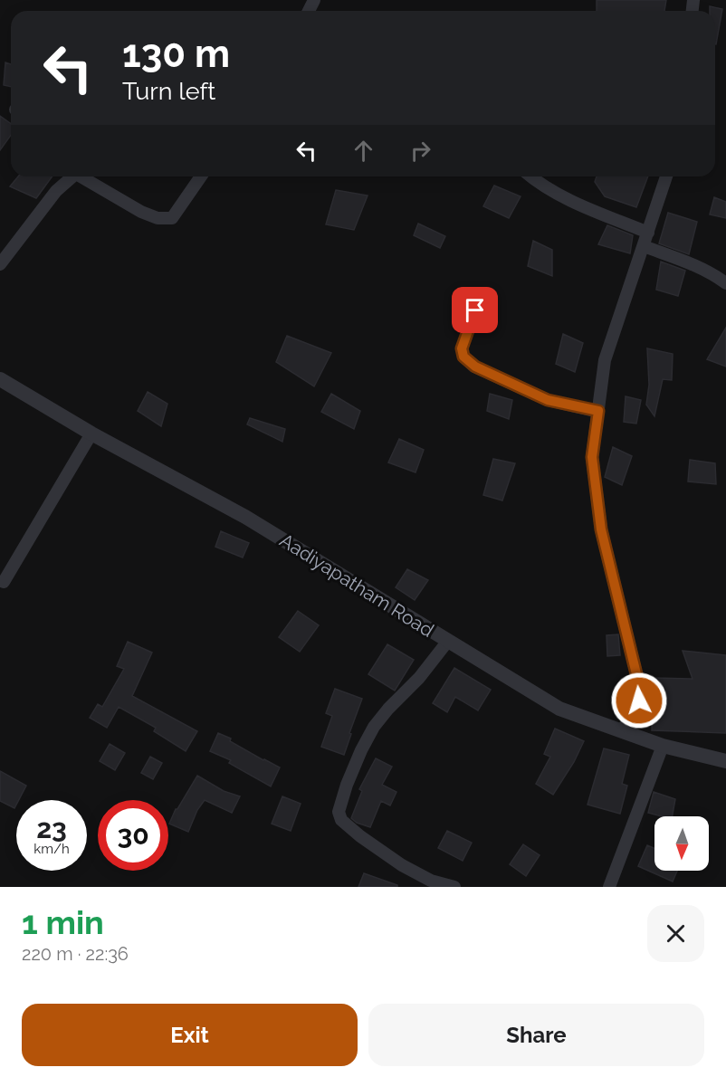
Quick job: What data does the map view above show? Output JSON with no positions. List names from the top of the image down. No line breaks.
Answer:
{"streets":{"street":["Aadiyapatham Road"]},"north":"bottom","page":{"turn":["130 m","Turn left"],"speed":"23 km/h","limit":"30","heading":["1 min","220 m · 22:36"],"buttons":["Exit","Share"]}}
